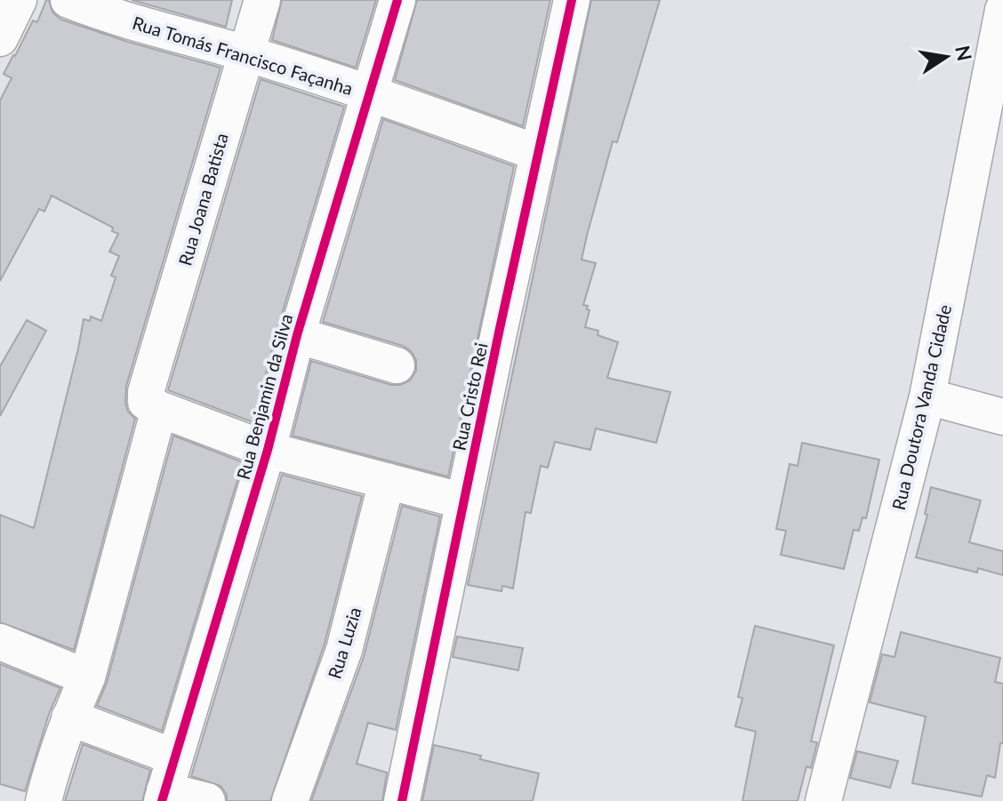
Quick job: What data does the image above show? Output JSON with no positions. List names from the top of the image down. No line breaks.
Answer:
{"streets":{"street":["Rua Tomás Francisco Façanha","Rua Joana Batista","Rua Benjamin da Silva","Rua Cristo Rei","Rua Doutora Vanda Cidade","Rua Luzia"]},"crossings":[["Rua Tomás Francisco Façanha","Rua Joana Batista"],["Rua Tomás Francisco Façanha","Rua Benjamin da Silva"],["Rua Tomás Francisco Façanha","Rua Cristo Rei"]],"north":"right"}
